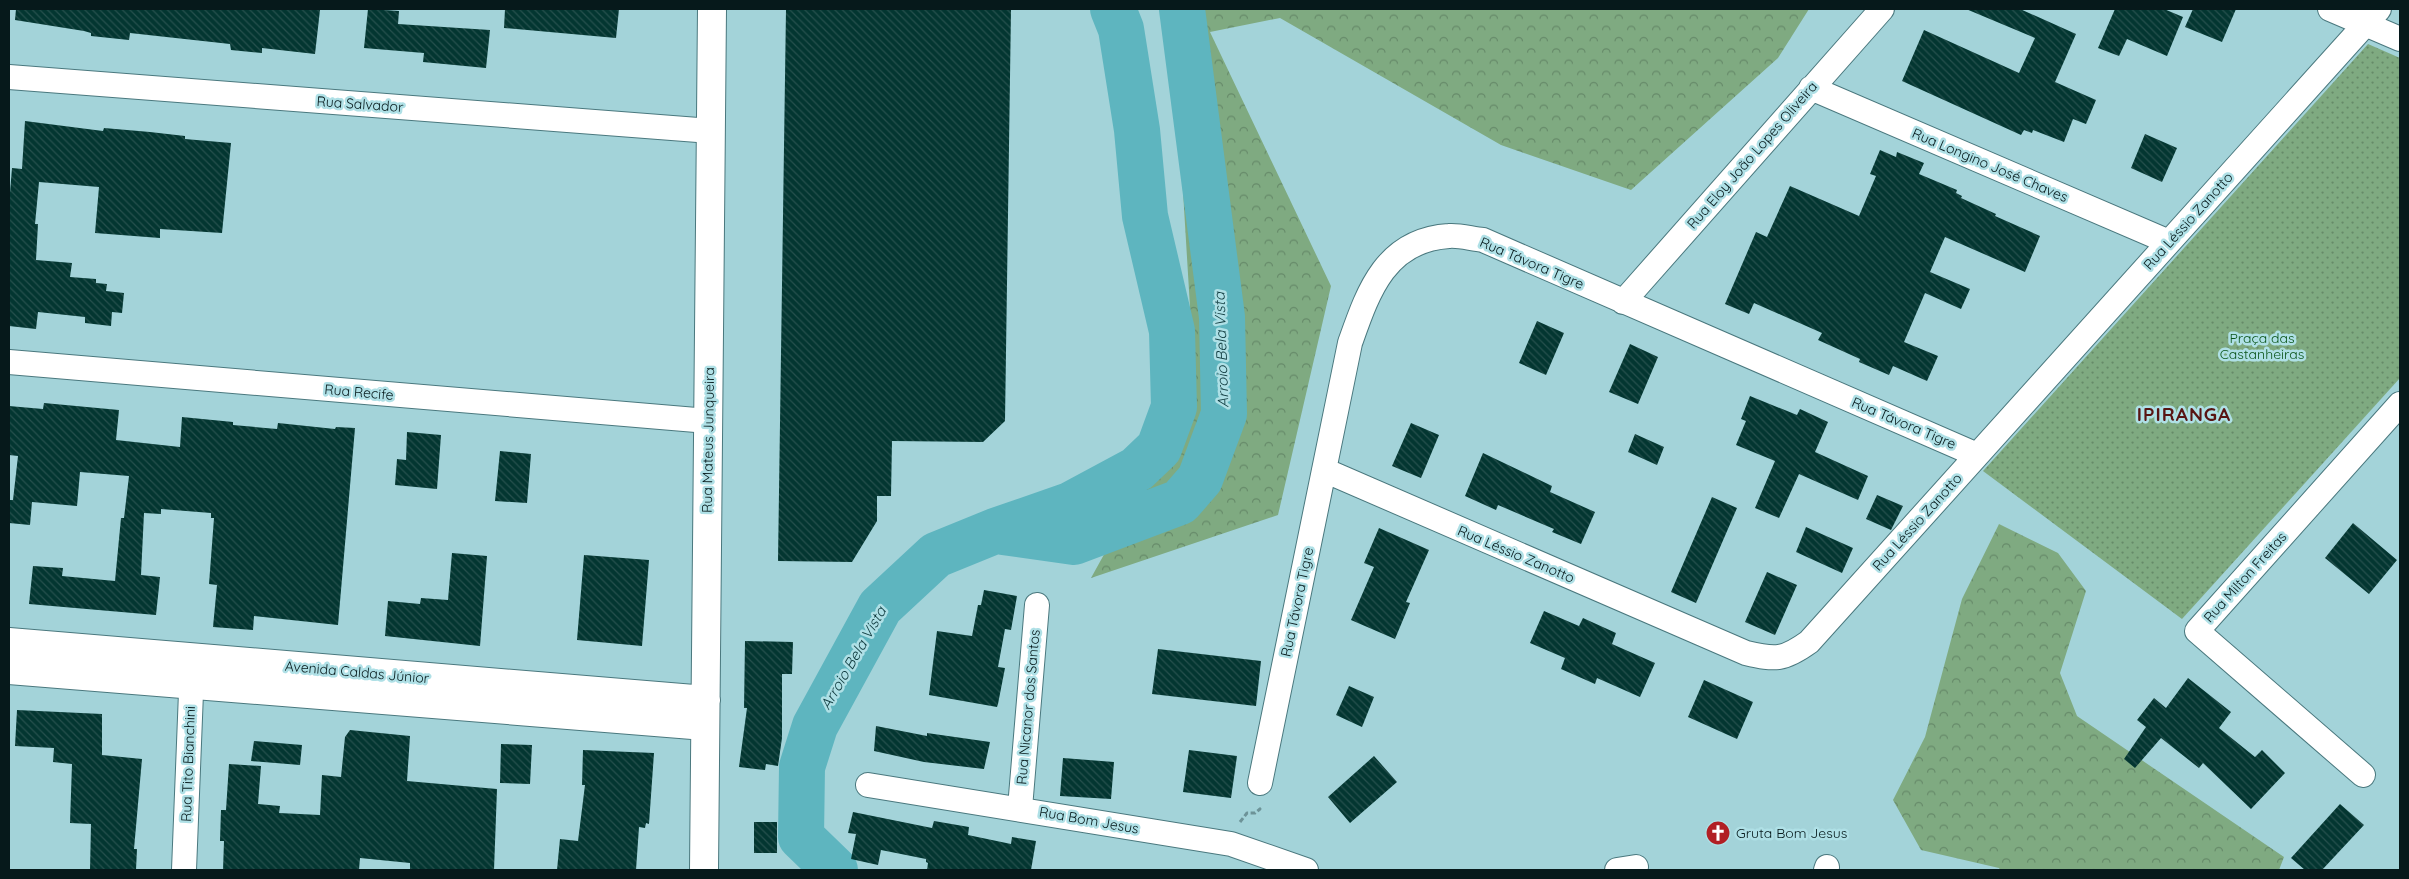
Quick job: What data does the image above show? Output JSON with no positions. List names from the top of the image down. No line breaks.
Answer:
{"streets":{"main road":["Rua Mateus Junqueira","Avenida Caldas Júnior"],"street":["Rua Salvador","Rua Eloy João Lopes Oliveira","Rua Longino José Chaves","Rua Léssio Zanotto","Rua Távora Tigre","Rua Recife","Rua Milton Freitas","Rua Nicanor dos Santos","Rua Tito Bianchini","Rua Bom Jesus"]},"crossings":[["Rua Salvador","Rua Mateus Junqueira"],["Rua Eloy João Lopes Oliveira","Rua Longino José Chaves"],["Rua Eloy João Lopes Oliveira","Rua Távora Tigre"],["Rua Longino José Chaves","Rua Léssio Zanotto"],["Rua Léssio Zanotto","Rua Távora Tigre"],["Rua Recife","Rua Mateus Junqueira"],["Rua Mateus Junqueira","Avenida Caldas Júnior"],["Avenida Caldas Júnior","Rua Tito Bianchini"],["Rua Nicanor dos Santos","Rua Bom Jesus"]],"districts":["IPIRANGA"],"water":["Arroio Bela Vista"],"parks":["Praça das Castanheiras"],"places":{"church":["Gruta Bom Jesus"]}}
